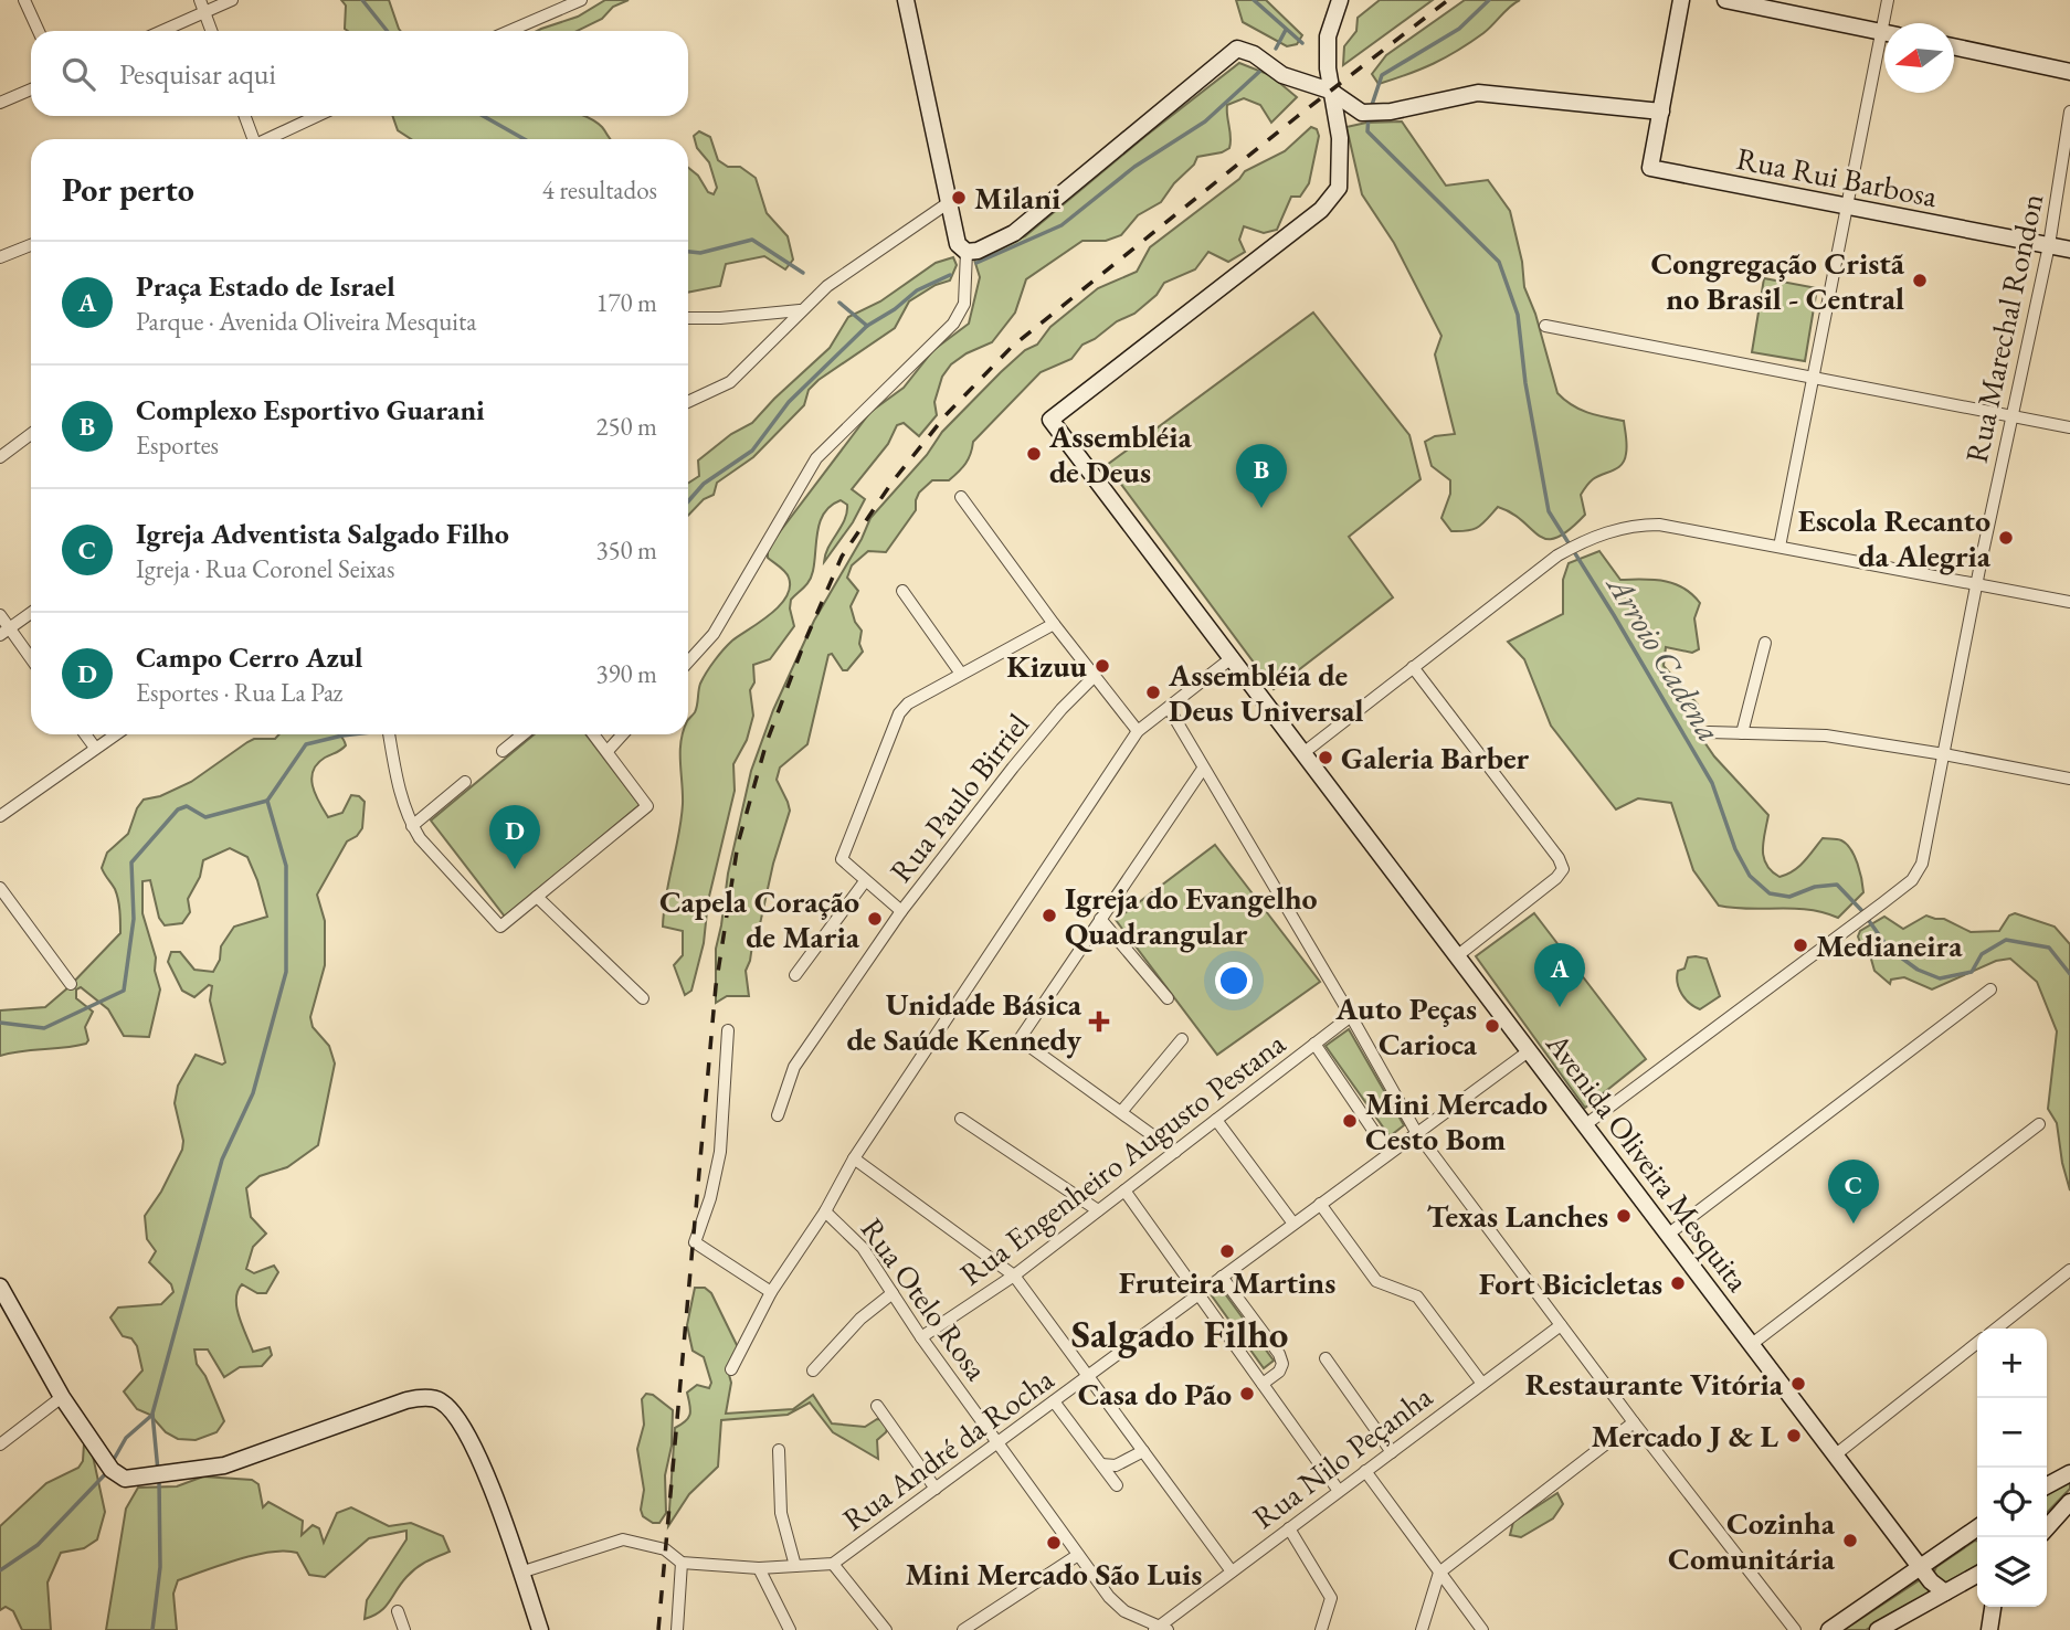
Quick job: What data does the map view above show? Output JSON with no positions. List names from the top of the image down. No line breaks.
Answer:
{"streets":{"street":["Rua Rui Barbosa","Rua Marechal Rondon","Rua Paulo Birriel","Rua Engenheiro Augusto Pestana","Avenida Oliveira Mesquita","Rua Otelo Rosa","Rua André da Rocha","Rua Nilo Peçanha"]},"crossings":[["Rua Rui Barbosa","Rua Marechal Rondon"],["Rua Marechal Rondon","Avenida Oliveira Mesquita"],["Rua Engenheiro Augusto Pestana","Rua Otelo Rosa"],["Avenida Oliveira Mesquita","Rua André da Rocha"],["Rua Otelo Rosa","Rua André da Rocha"],["Rua Otelo Rosa","Rua Nilo Peçanha"]],"districts":["Salgado Filho"],"water":["Arroio Cadena"],"places":{"other":["Milani","Congregação Cristã no Brasil - Central","Assembléia de Deus","Escola Recanto da Alegria","Kizuu","Assembléia de Deus Universal","Galeria Barber","Igreja do Evangelho Quadrangular","Capela Coração de Maria","Medianeira","Auto Peças Carioca","Mini Mercado Cesto Bom","Texas Lanches","Fruteira Martins","Fort Bicicletas","Restaurante Vitória","Casa do Pão","Mercado J & L","Cozinha Comunitária","Mini Mercado São Luis"],"health":["Unidade Básica de Saúde Kennedy"]},"north":"left","page":{"search":"Pesquisar aqui","heading":["Por perto","4 resultados"],"list":[{"mark":"A","name":"Praça Estado de Israel","note":"Parque · Avenida Oliveira Mesquita","value":"170 m"},{"mark":"B","name":"Complexo Esportivo Guarani","note":"Esportes","value":"250 m"},{"mark":"C","name":"Igreja Adventista Salgado Filho","note":"Igreja · Rua Coronel Seixas","value":"350 m"},{"mark":"D","name":"Campo Cerro Azul","note":"Esportes · Rua La Paz","value":"390 m"}],"pins":["B","D","A","C"],"map_buttons":["+","−"]}}
